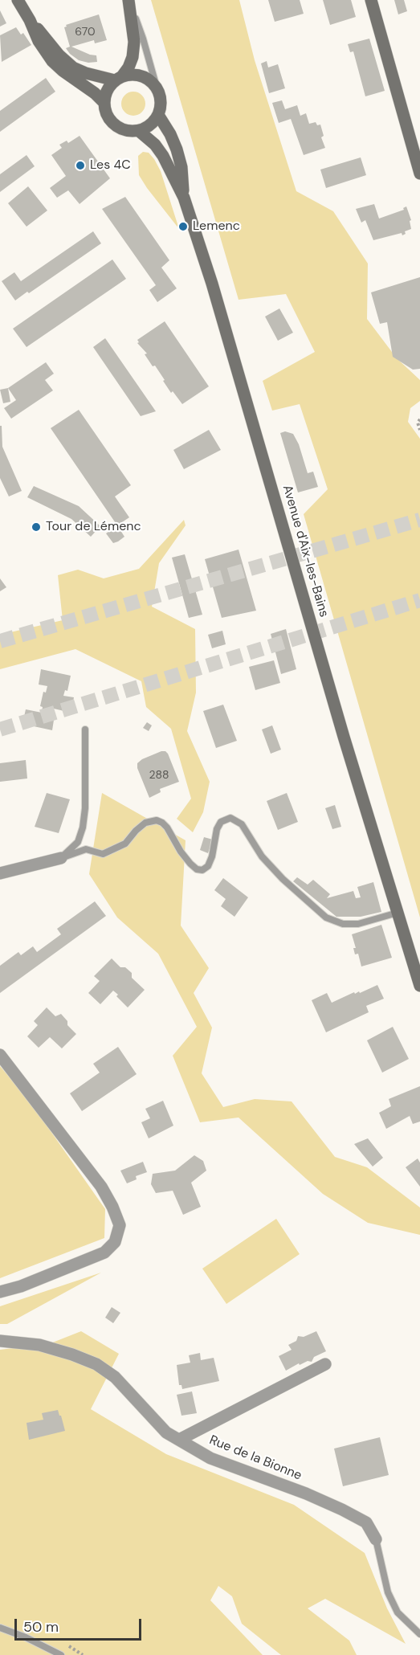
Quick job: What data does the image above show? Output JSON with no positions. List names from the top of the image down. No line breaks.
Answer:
{"streets":{"main road":["Avenue d'Aix-les-Bains"],"street":["Rue de la Bionne"]},"places":["Les 4C","Lemenc","Tour de Lémenc"],"house_numbers":["670","288"],"scale_bar":"50 m"}
